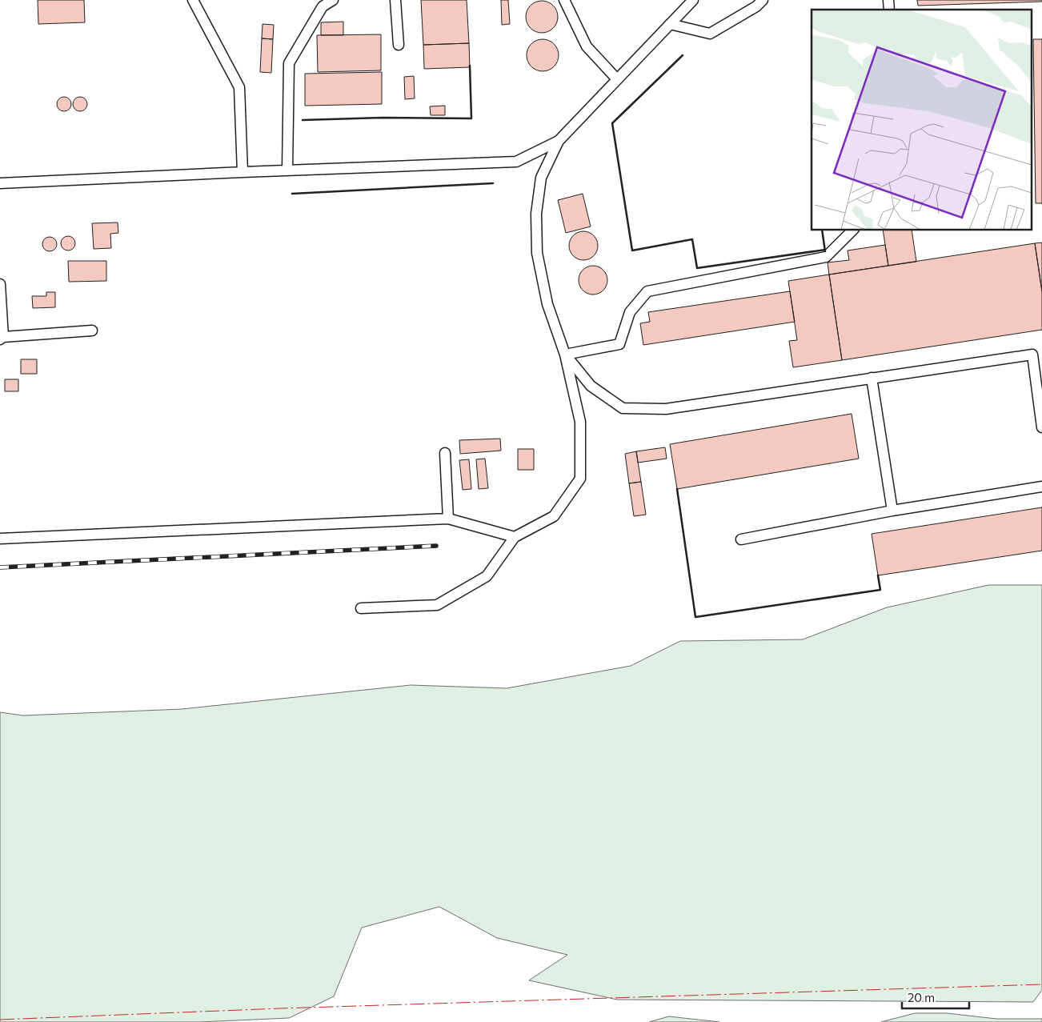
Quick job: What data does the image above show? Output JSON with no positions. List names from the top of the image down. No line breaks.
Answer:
{"scale_bar":"20 m"}
